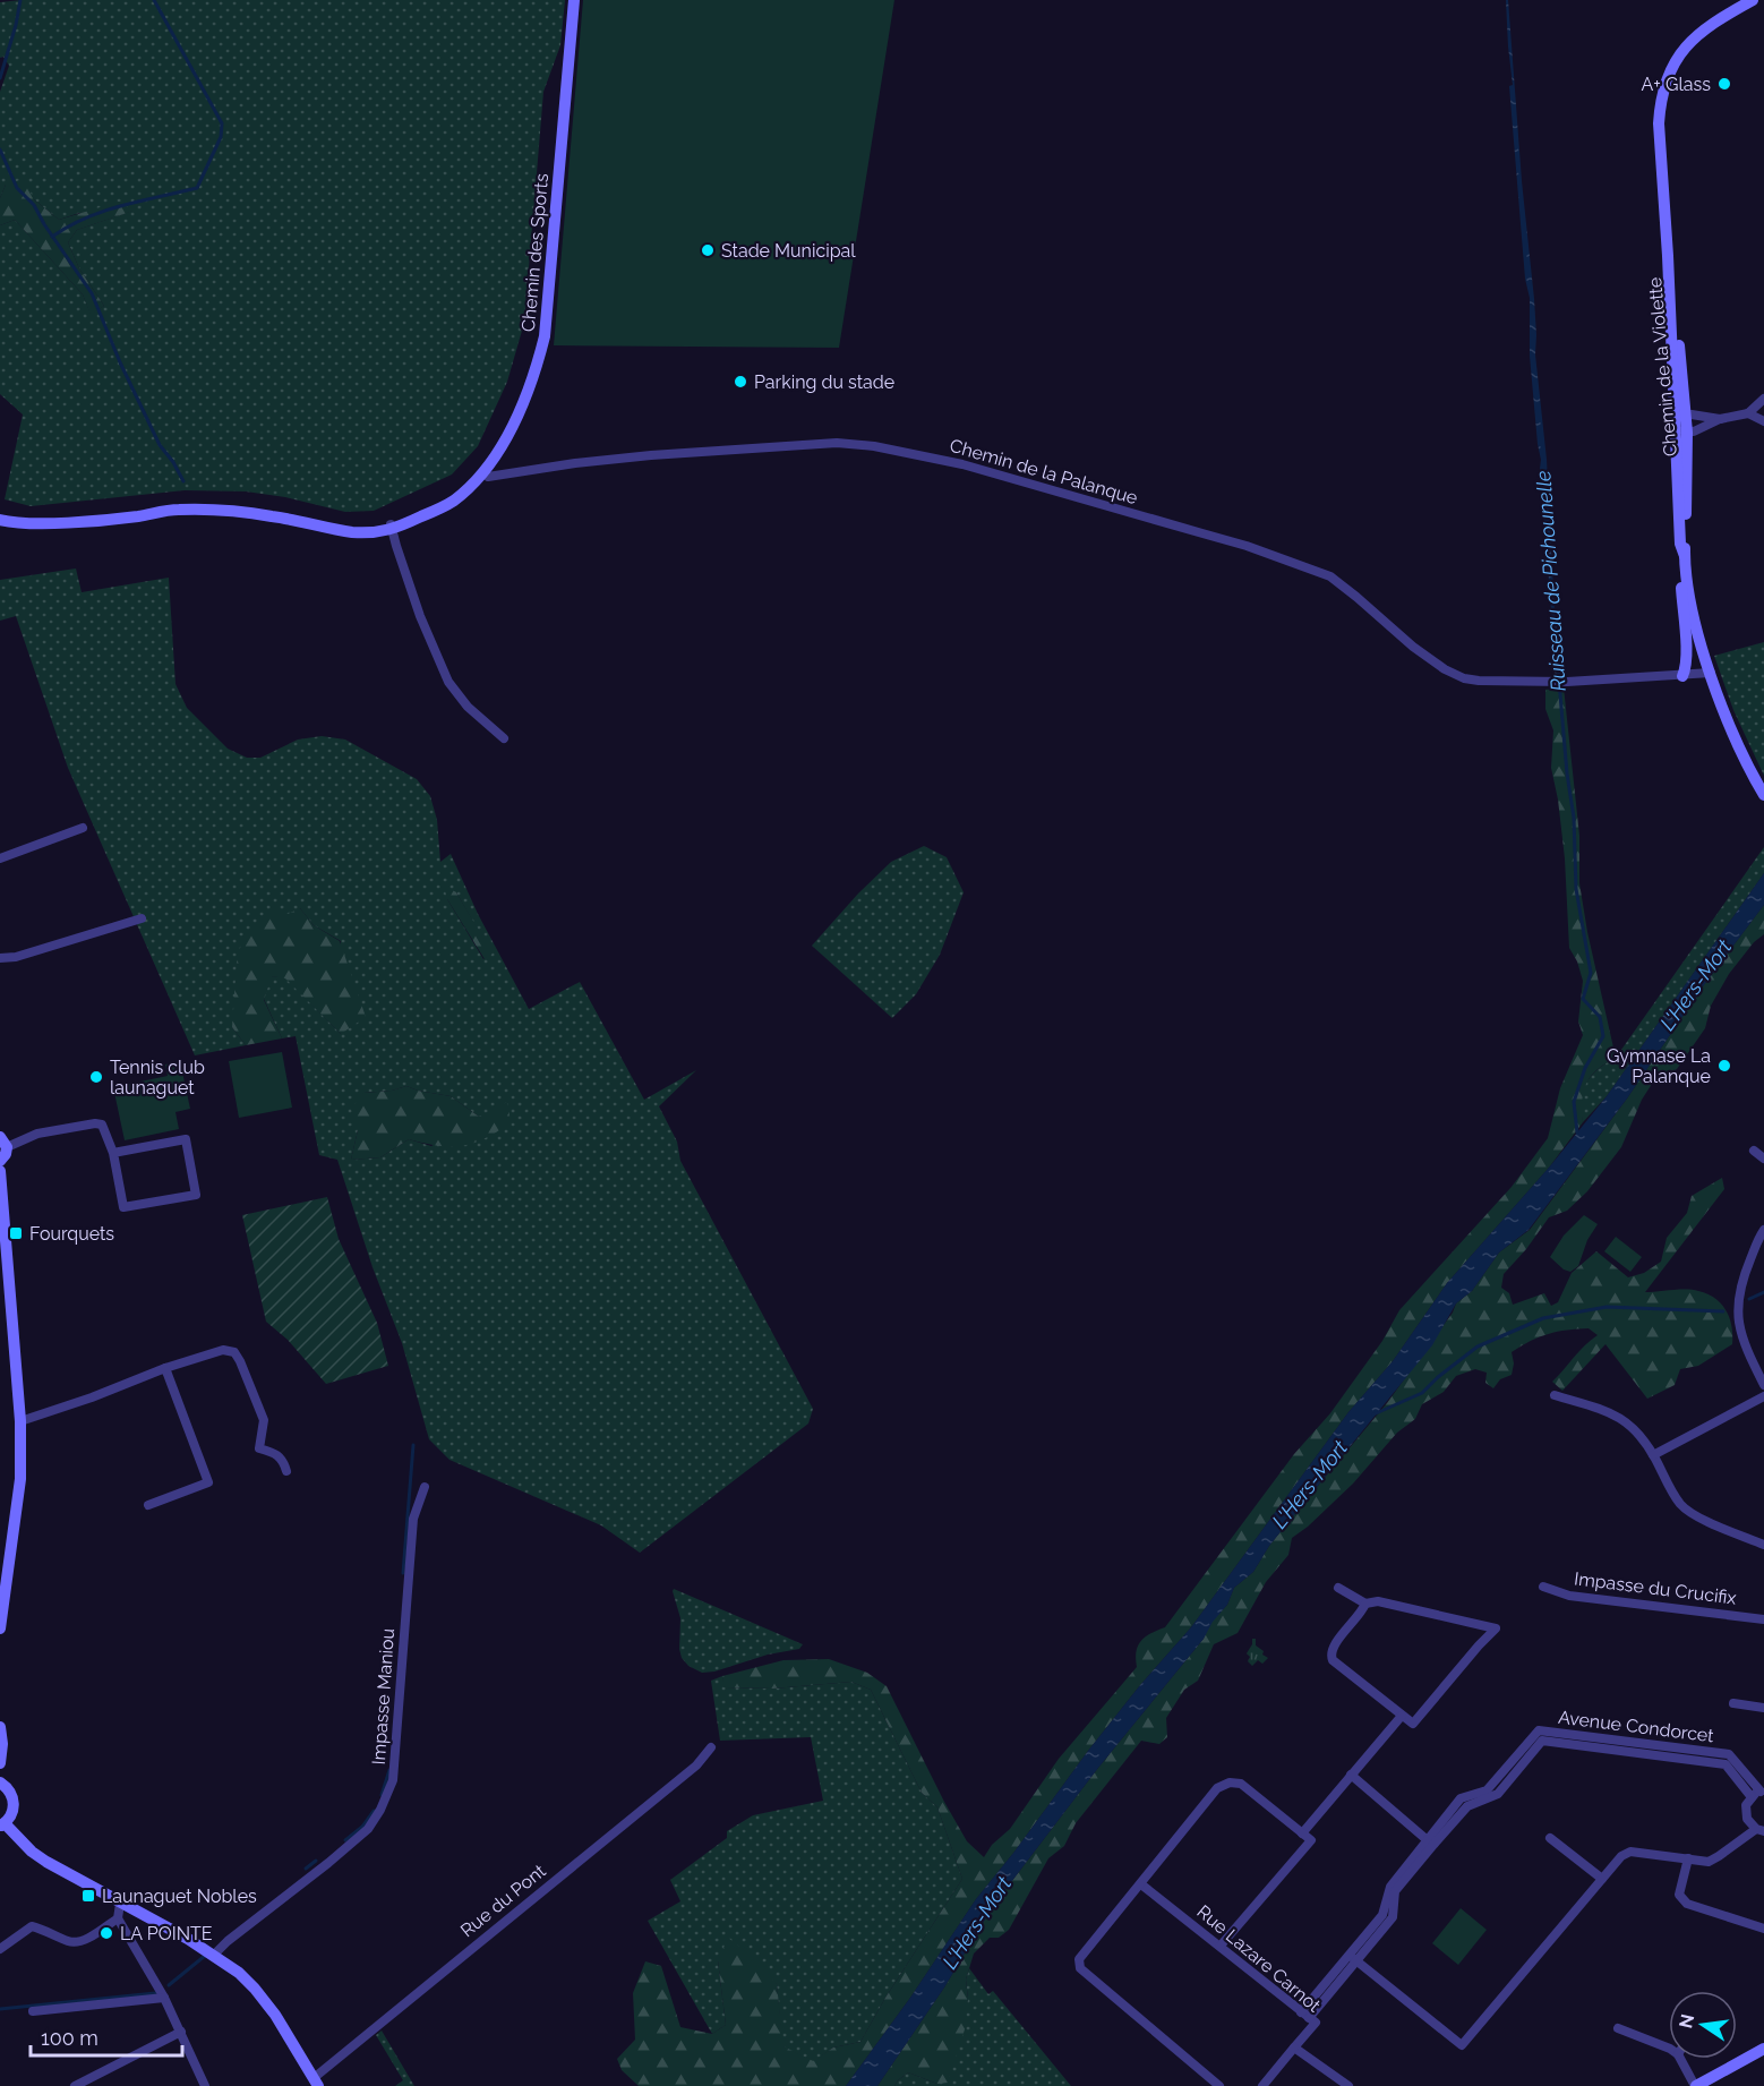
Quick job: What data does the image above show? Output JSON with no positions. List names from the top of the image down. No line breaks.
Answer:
{"streets":{"street":["Chemin des Sports","Chemin de la Violette","Chemin de la Palanque","Impasse du Crucifix","Impasse Maniou","Avenue Condorcet","Rue du Pont","Rue Lazare Carnot"]},"crossings":[["Chemin de la Violette","Chemin de la Palanque"],["Avenue Condorcet","Rue Lazare Carnot"]],"water":["Ruisseau de Pichounelle","L'Hers-Mort"],"places":{"other":["A+ Glass","Stade Municipal","Parking du stade","Gymnase La Palanque","Tennis club launaguet","LA POINTE"],"transit":["Fourquets","Launaguet Nobles"]},"scale_bar":"100 m","north":"left"}
